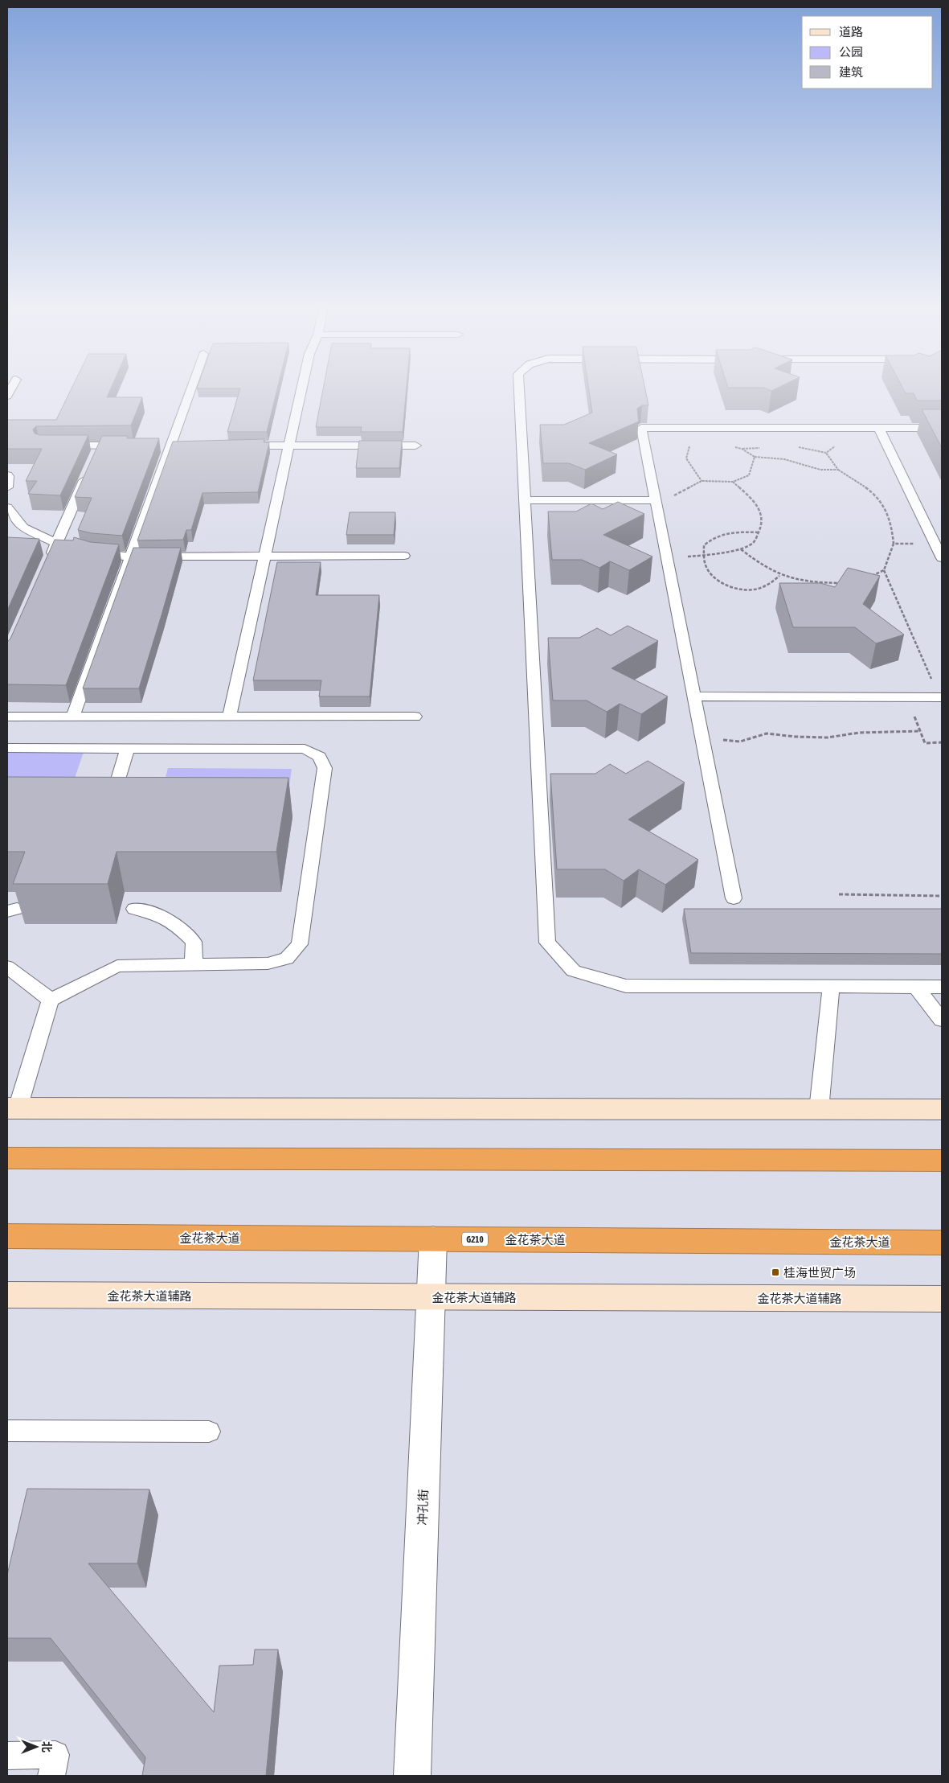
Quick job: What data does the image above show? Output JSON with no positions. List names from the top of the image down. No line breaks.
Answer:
{"streets":{"highway":["金花茶大道","G210"],"street":["金花茶大道辅路","冲孔街"]},"crossings":[["金花茶大道","冲孔街"],["金花茶大道辅路","冲孔街"]],"places":{"transit":["桂海世贸广场"]},"legend":["道路","公园","建筑"],"north":"right"}
